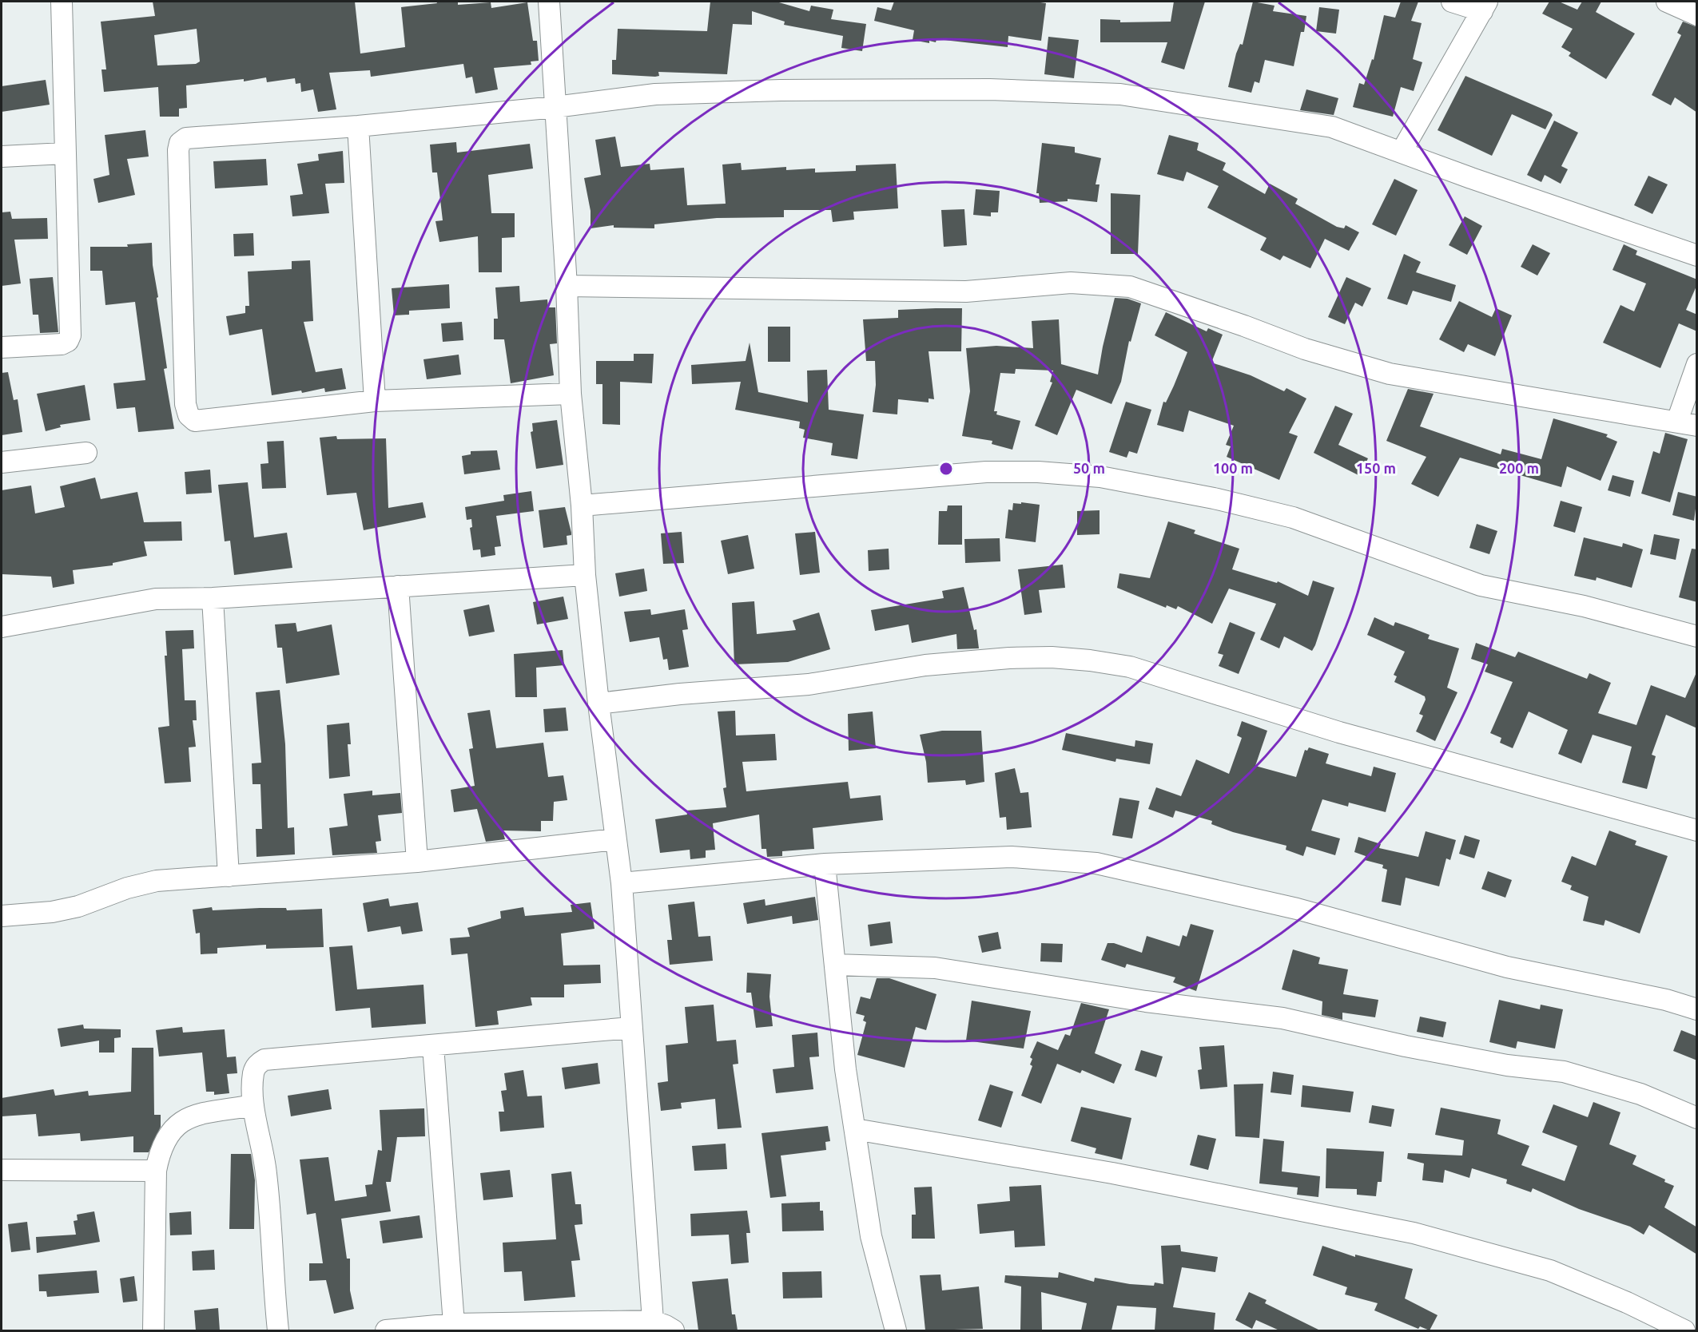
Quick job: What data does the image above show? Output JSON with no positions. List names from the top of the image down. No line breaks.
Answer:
{"rings":["50 m","100 m","150 m","200 m"]}
